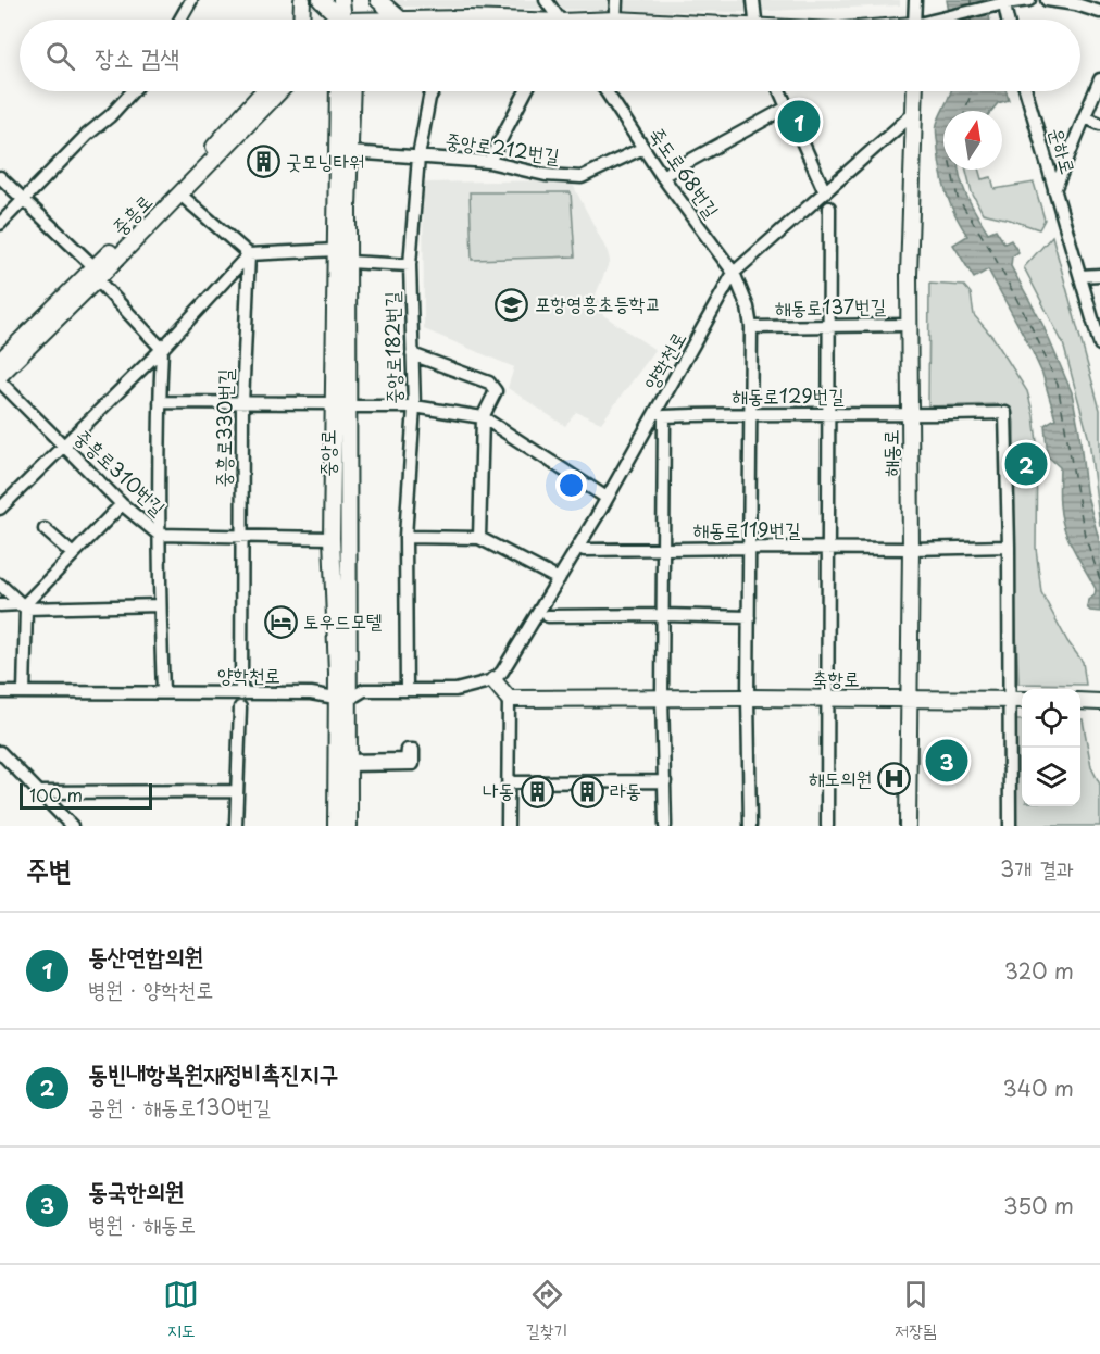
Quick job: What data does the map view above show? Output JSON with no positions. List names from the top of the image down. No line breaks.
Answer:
{"streets":{"main road":["중흥로","중앙로","해동로","축항로"],"street":["중앙로212번길","운하로","죽도로68번길","해동로137번길","중앙로182번길","양학천로","해동로129번길","중흥로330번길","중흥로310번길","해동로119번길"]},"crossings":[["중앙로212번길","죽도로68번길"],["중앙로212번길","중앙로182번길"],["중앙로212번길","중앙로"],["죽도로68번길","해동로137번길"],["죽도로68번길","양학천로"],["죽도로68번길","해동로129번길"],["죽도로68번길","해동로119번길"],["죽도로68번길","축항로"],["해동로137번길","해동로"],["중앙로182번길","양학천로"],["양학천로","해동로129번길"],["양학천로","중흥로330번길"],["양학천로","중앙로"],["양학천로","해동로"],["양학천로","중흥로310번길"],["양학천로","해동로119번길"],["해동로129번길","해동로"],["해동로129번길","해동로119번길"],["중흥로330번길","중앙로"],["해동로","해동로119번길"],["해동로","축항로"]],"places":{"building":["굿모닝타워","나동","라동"],"school or university":["포항영흥초등학교"],"hotel":["토우드모텔"],"hospital":["해도의원"]},"scale_bar":"100 m","north":"top","page":{"search":"장소 검색","pins":["1","2","3"],"scale":"100 m","heading":["주변","3개 결과"],"list":[{"mark":"1","name":"동산연합의원","note":"병원 · 양학천로","value":"320 m"},{"mark":"2","name":"동빈내항복원재정비촉진지구","note":"공원 · 해동로130번길","value":"340 m"},{"mark":"3","name":"동국한의원","note":"병원 · 해동로","value":"350 m"}],"nav":["지도","길찾기","저장됨"]}}
